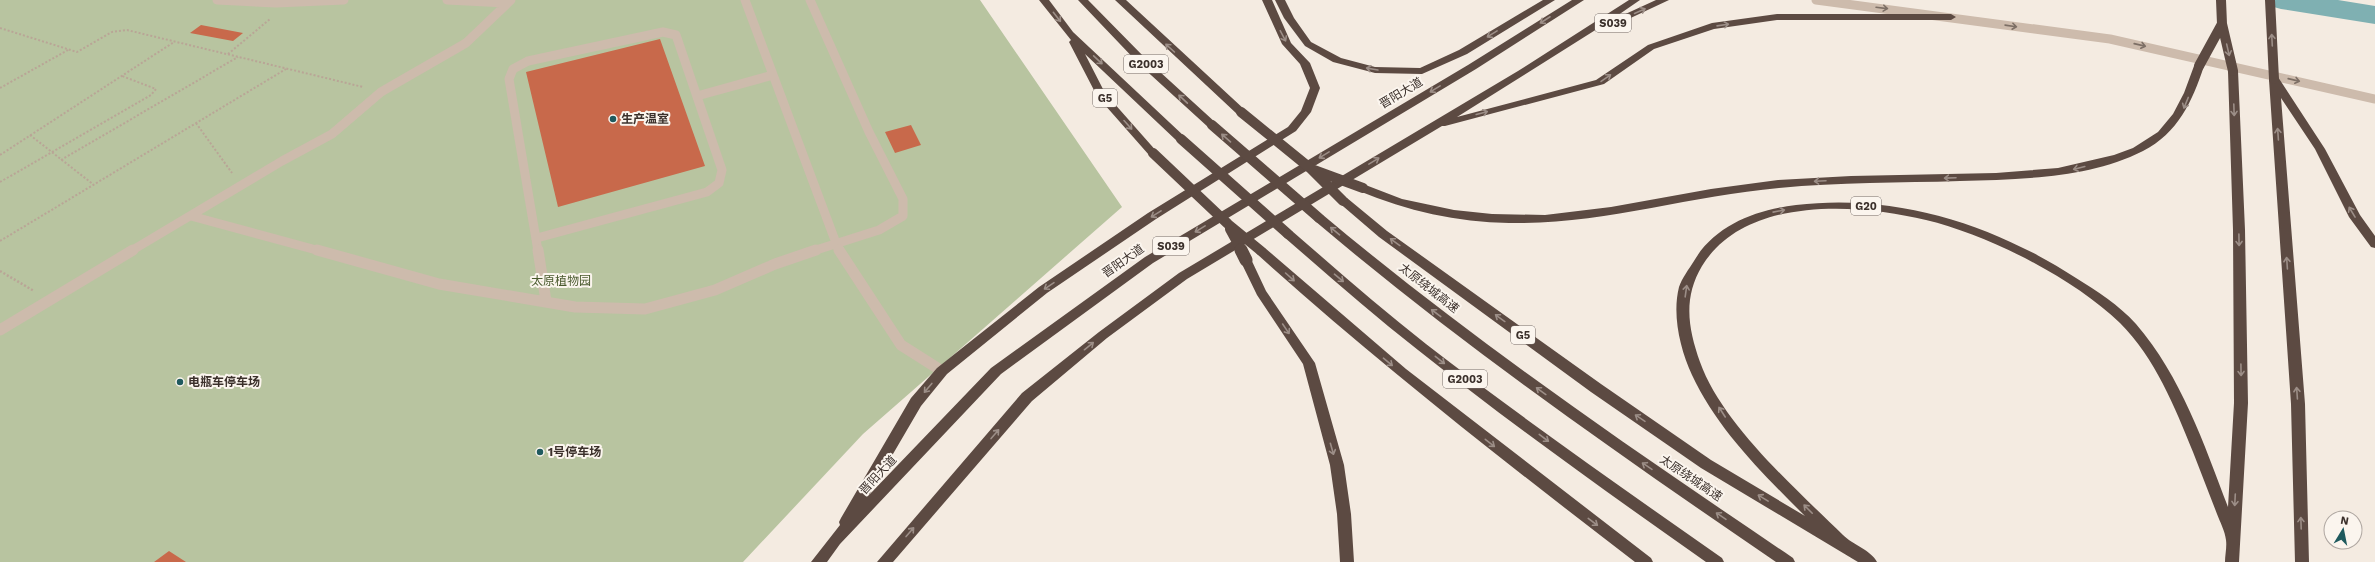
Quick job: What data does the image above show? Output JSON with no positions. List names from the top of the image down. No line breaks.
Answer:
{"streets":{"highway":["S039","G2003","晋阳大道","G5","G20","太原绕城高速"]},"crossings":[["G2003","G5"],["G5","G20"]],"parks":["太原植物园"],"places":["生产温室","电瓶车停车场","1号停车场"],"north":"top"}
